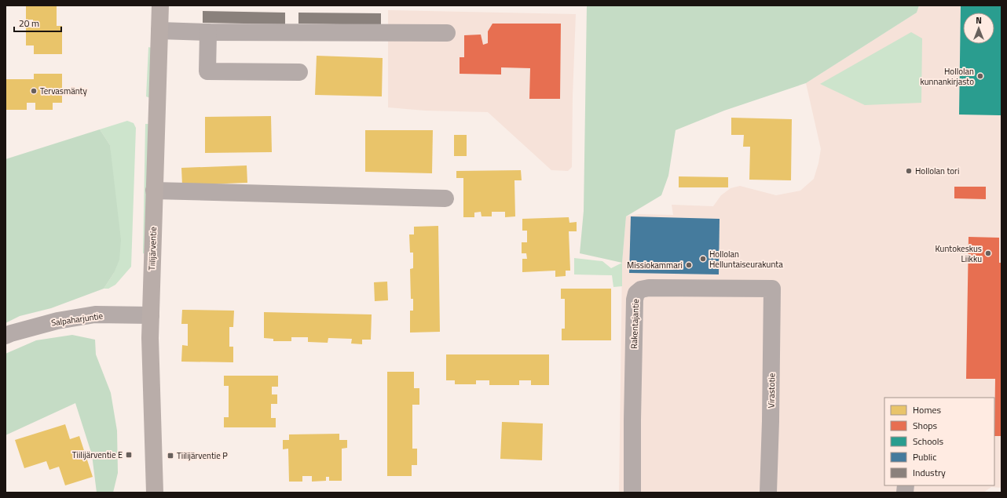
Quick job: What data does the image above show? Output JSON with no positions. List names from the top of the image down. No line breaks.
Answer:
{"streets":{"main road":["Tiilijärventie"],"street":["Salpaharjuntie","Rakentajantie","Virastotie"]},"crossings":[["Tiilijärventie","Salpaharjuntie"],["Rakentajantie","Virastotie"]],"places":{"other":["Hollolan kunnankirjasto","Tervasmänty","Hollolan tori","Kuntokeskus Liikku","Hollolan Helluntaiseurakunta","Missiokammari"],"transit":["Tiilijärventie E","Tiilijärventie P"]},"legend":["Homes","Shops","Schools","Public","Industry"],"scale_bar":"20 m","north":"top"}
